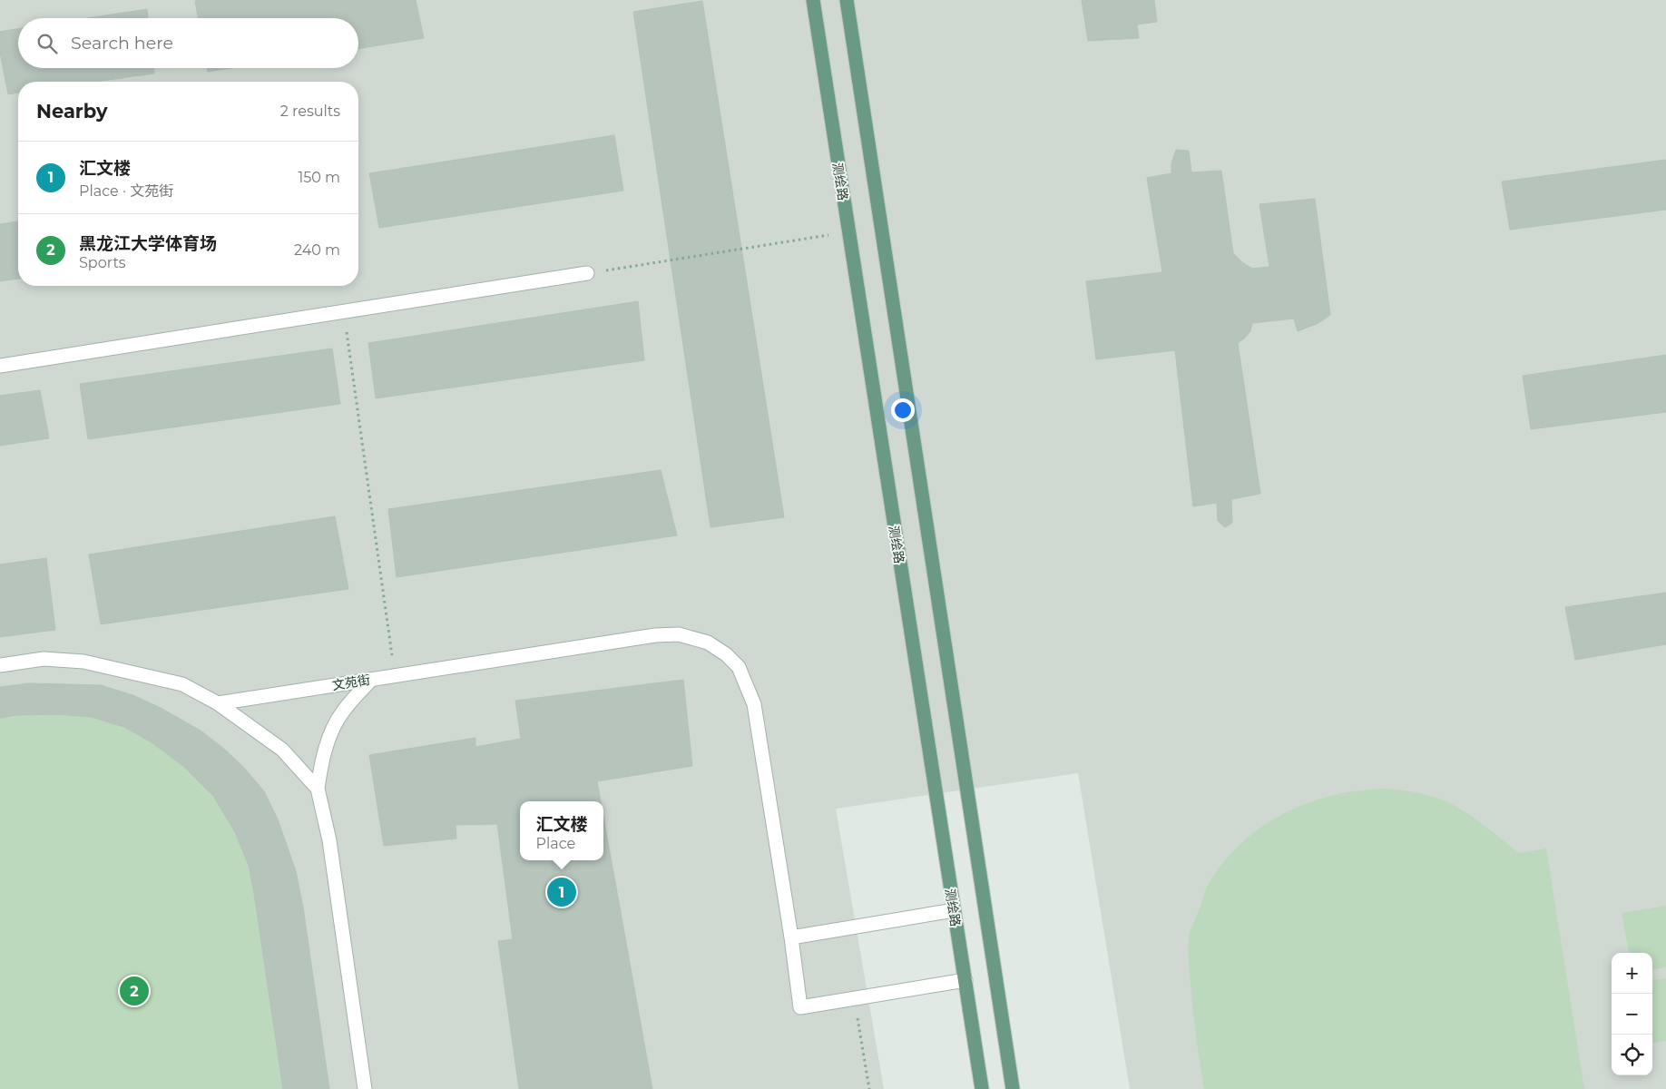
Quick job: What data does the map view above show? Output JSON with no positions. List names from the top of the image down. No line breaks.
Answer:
{"streets":{"main road":["测绘路"],"street":["文苑街"]},"page":{"search":"Search here","heading":["Nearby","2 results"],"list":[{"mark":"1","name":"汇文楼","note":"Place · 文苑街","value":"150 m"},{"mark":"2","name":"黑龙江大学体育场","note":"Sports","value":"240 m"}],"popup":["汇文楼","Place"],"pins":["1","2"],"map_buttons":["+","−"]}}
